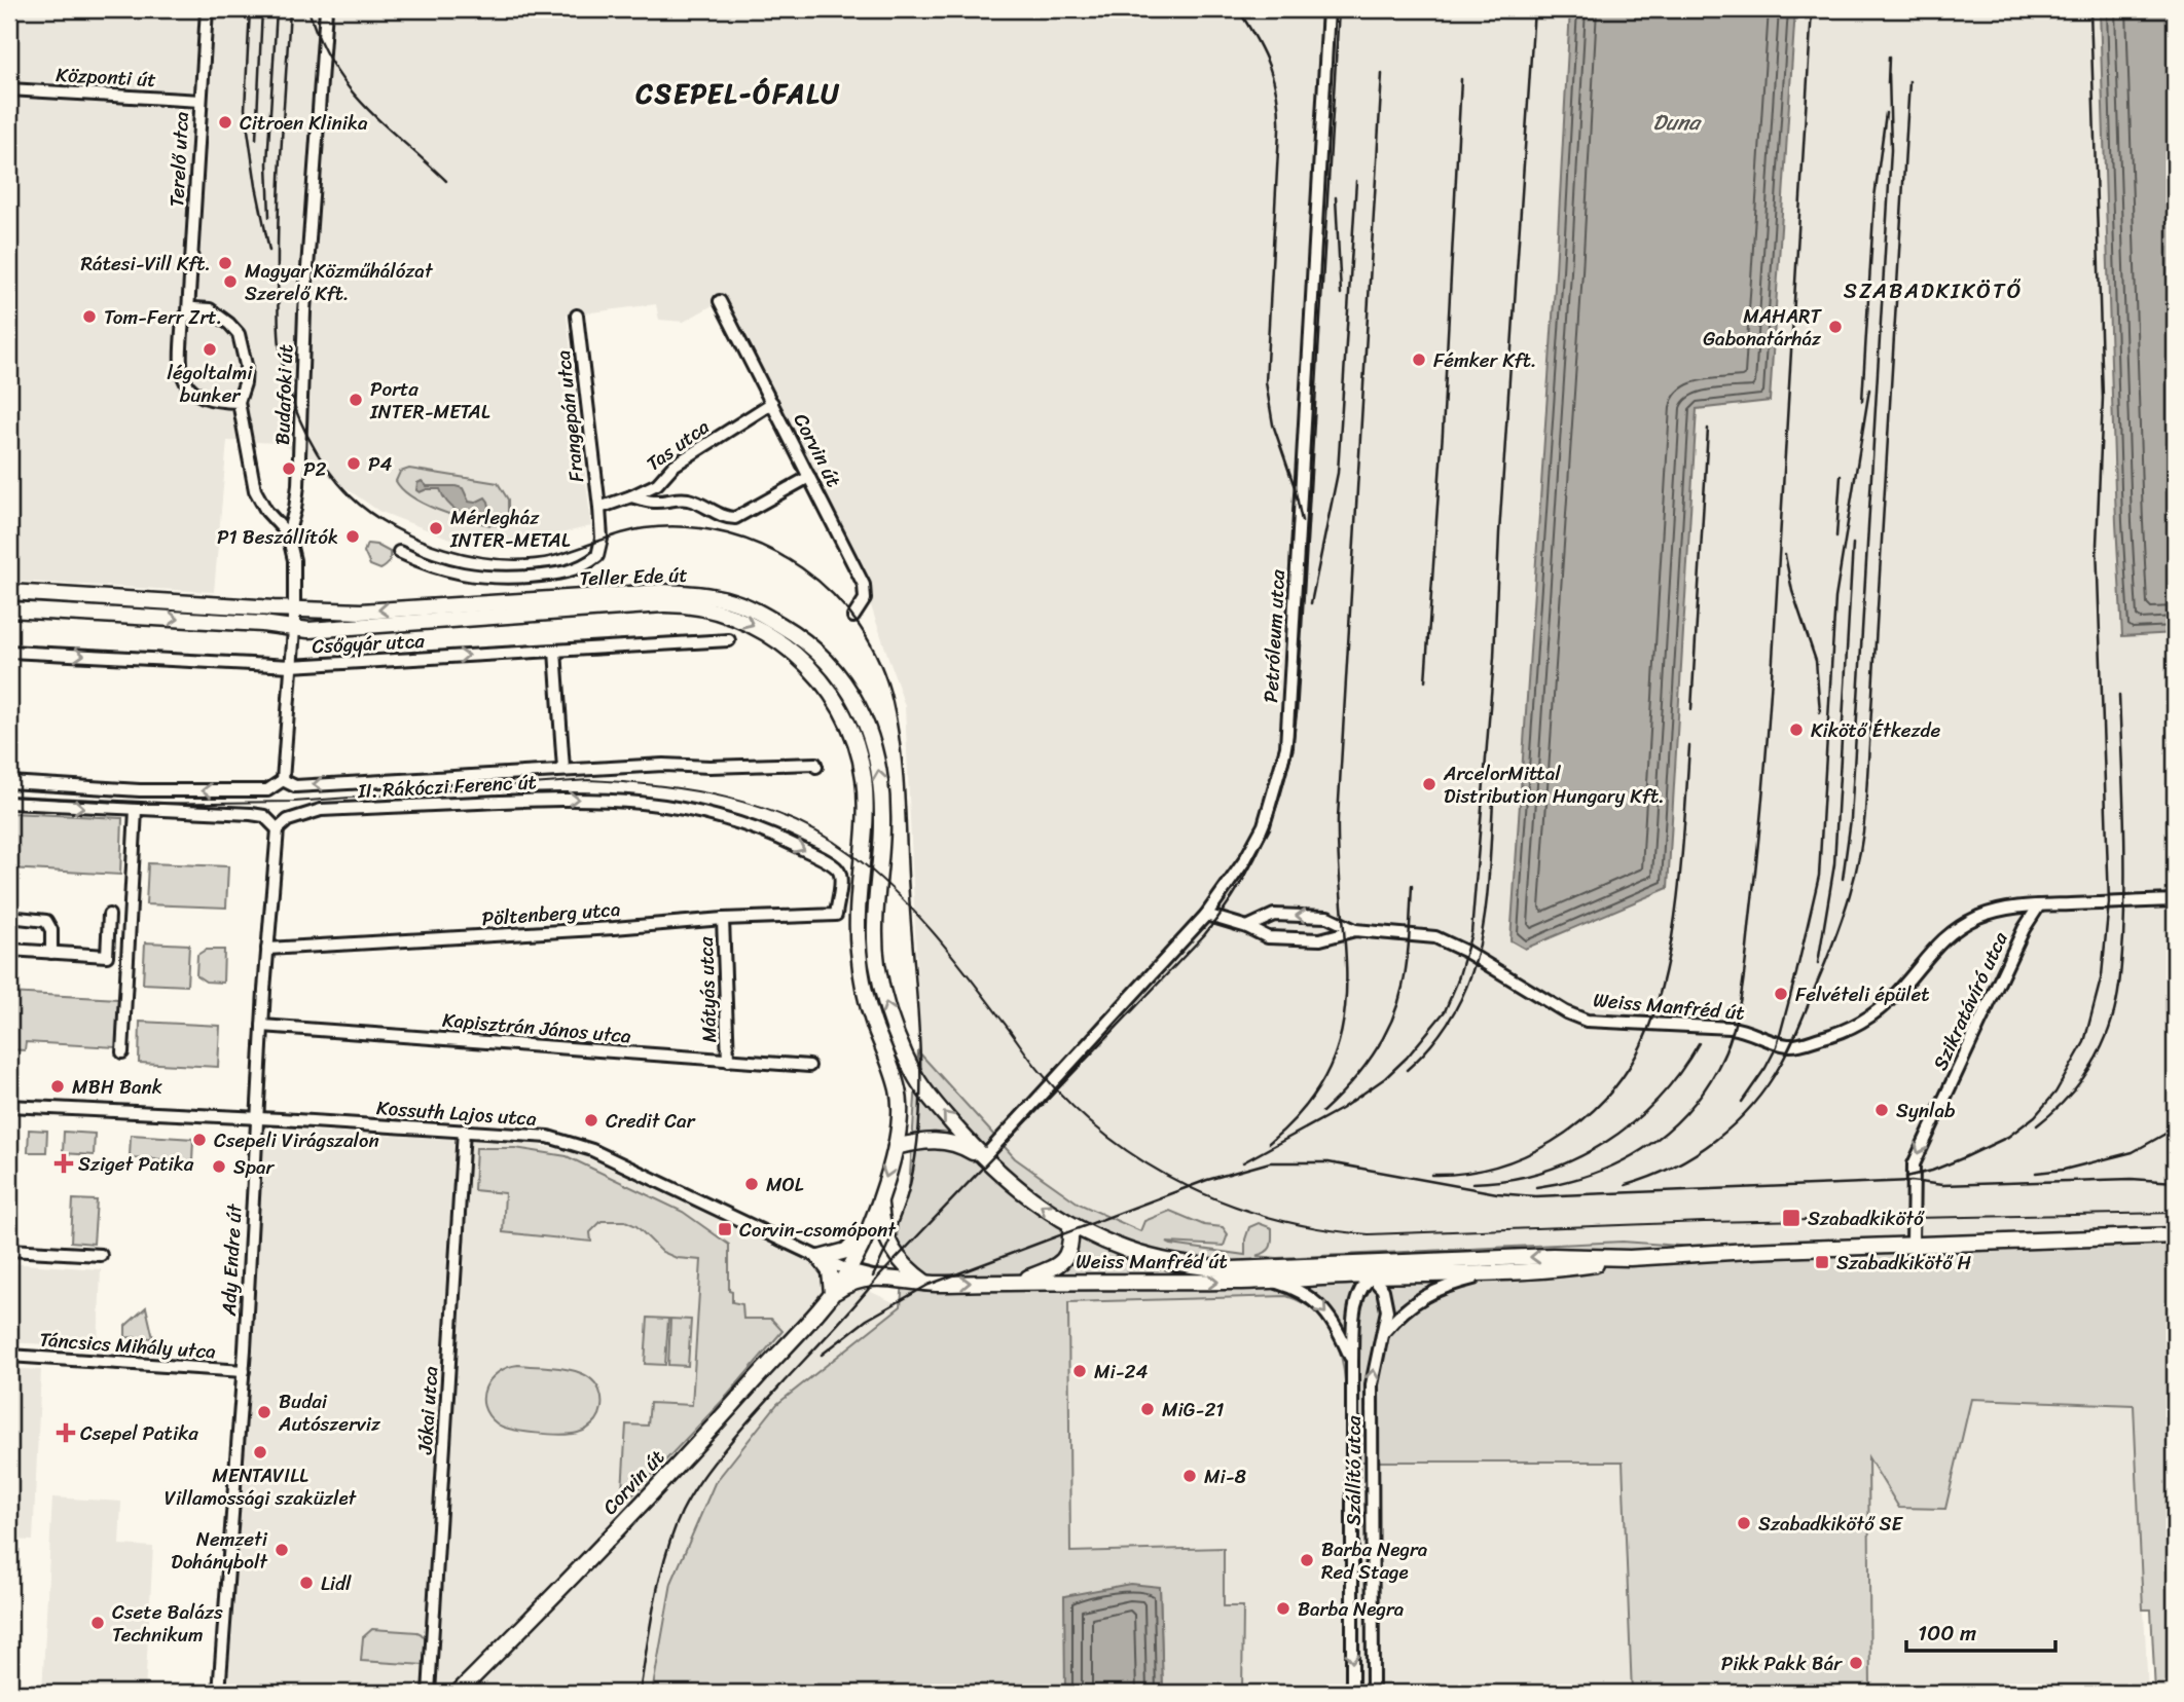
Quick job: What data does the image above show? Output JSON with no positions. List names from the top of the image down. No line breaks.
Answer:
{"streets":{"main road":["Corvin út","Teller Ede út","Weiss Manfréd út"],"street":["Központi út","Terelő utca","Budafoki út","Frangepán utca","Tas utca","Petróleum utca","Csőgyár utca","II. Rákóczi Ferenc út","Pöltenberg utca","Mátyás utca","Szikratávíró utca","Kapisztrán János utca","Kossuth Lajos utca","Ady Endre út","Táncsics Mihály utca","Jókai utca","Szállító utca"]},"crossings":[["Központi út","Terelő utca"],["Budafoki út","Teller Ede út"],["Budafoki út","Csőgyár utca"],["Budafoki út","II. Rákóczi Ferenc út"],["Frangepán utca","Tas utca"],["Tas utca","Corvin út"],["Corvin út","Kossuth Lajos utca"],["Teller Ede út","Petróleum utca"],["Teller Ede út","Weiss Manfréd út"],["Petróleum utca","Weiss Manfréd út"],["II. Rákóczi Ferenc út","Pöltenberg utca"],["II. Rákóczi Ferenc út","Ady Endre út"],["Pöltenberg utca","Mátyás utca"],["Pöltenberg utca","Ady Endre út"],["Mátyás utca","Kapisztrán János utca"],["Szikratávíró utca","Weiss Manfréd út"],["Weiss Manfréd út","Kossuth Lajos utca"],["Weiss Manfréd út","Szállító utca"],["Kapisztrán János utca","Ady Endre út"],["Kossuth Lajos utca","Ady Endre út"],["Kossuth Lajos utca","Jókai utca"],["Ady Endre út","Táncsics Mihály utca"]],"one_way":["Csőgyár utca","Szikratávíró utca"],"districts":["CSEPEL-ÓFALU","SZABADKIKÖTŐ"],"water":["Duna"],"places":{"other":["Citroen Klinika","Rátesi-Vill Kft.","Magyar Közműhálózat Szerelő Kft.","Tom-Ferr Zrt.","MAHART Gabonatárház","légoltalmi bunker","Fémker Kft.","Porta INTER-METAL","P4","P2","Mérlegház INTER-METAL","P1 Beszállítók","Kikötő Étkezde","ArcelorMittal Distribution Hungary Kft.","Felvételi épület","MBH Bank","Synlab","Credit Car","Csepeli Virágszalon","Spar","MOL","Mi-24","MiG-21","Budai Autószerviz","MENTAVILL Villamossági szaküzlet","Mi-8","Szabadkikötő SE","Nemzeti Dohánybolt","Barba Negra Red Stage","Lidl","Barba Negra","Csete Balázs Technikum","Pikk Pakk Bár"],"health":["Sziget Patika","Csepel Patika"],"transit":["Szabadkikötő","Corvin-csomópont","Szabadkikötő H"]},"scale_bar":"100 m"}
